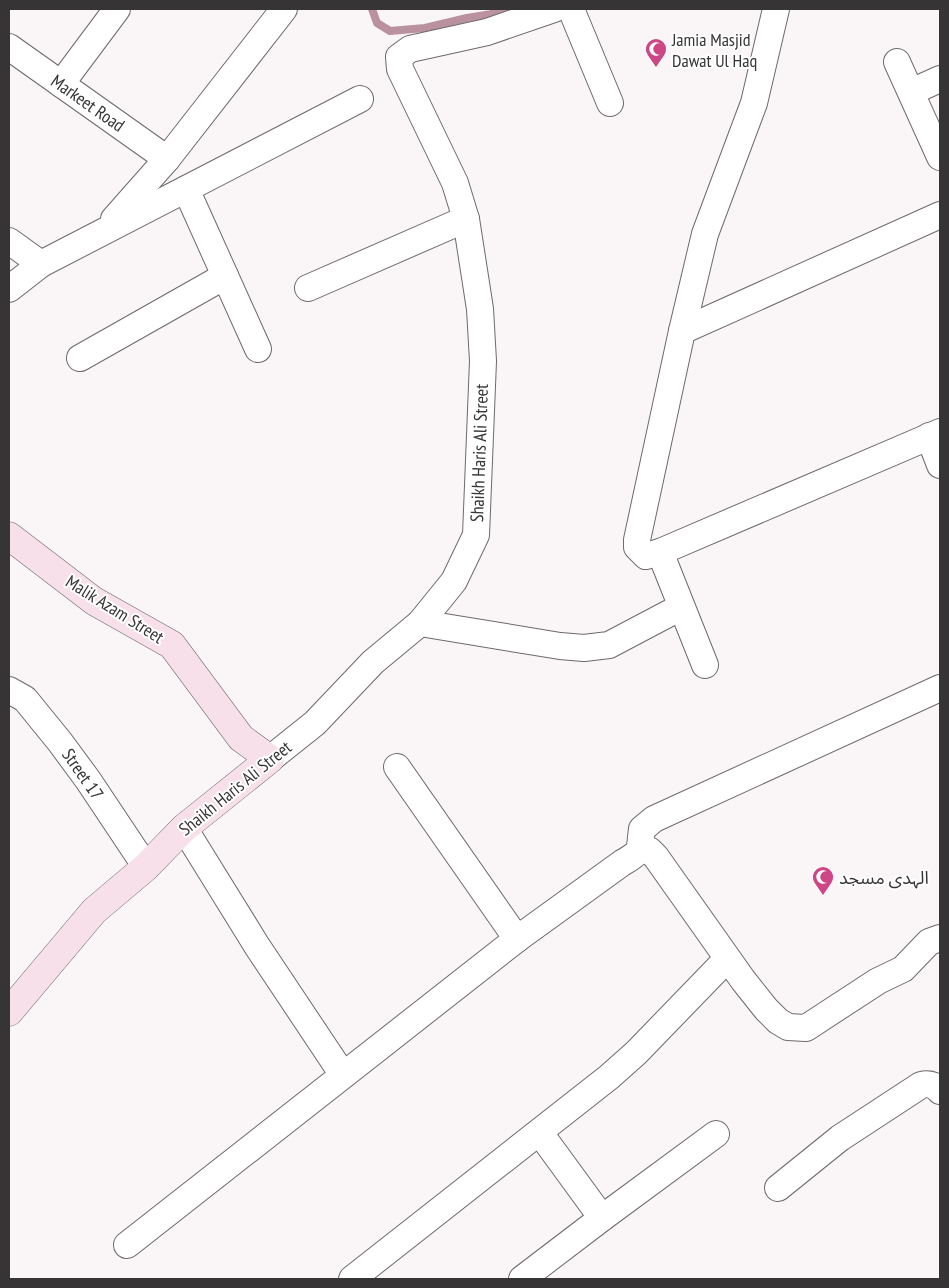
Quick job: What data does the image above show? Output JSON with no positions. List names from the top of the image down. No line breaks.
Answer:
{"streets":{"street":["Markeet Road","Shaikh Haris Ali Street","Malik Azam Street","Street 17"]},"crossings":[["Shaikh Haris Ali Street","Malik Azam Street"],["Shaikh Haris Ali Street","Street 17"]],"places":{"mosque":["Jamia Masjid Dawat Ul Haq","الہدی مسجد"]}}
